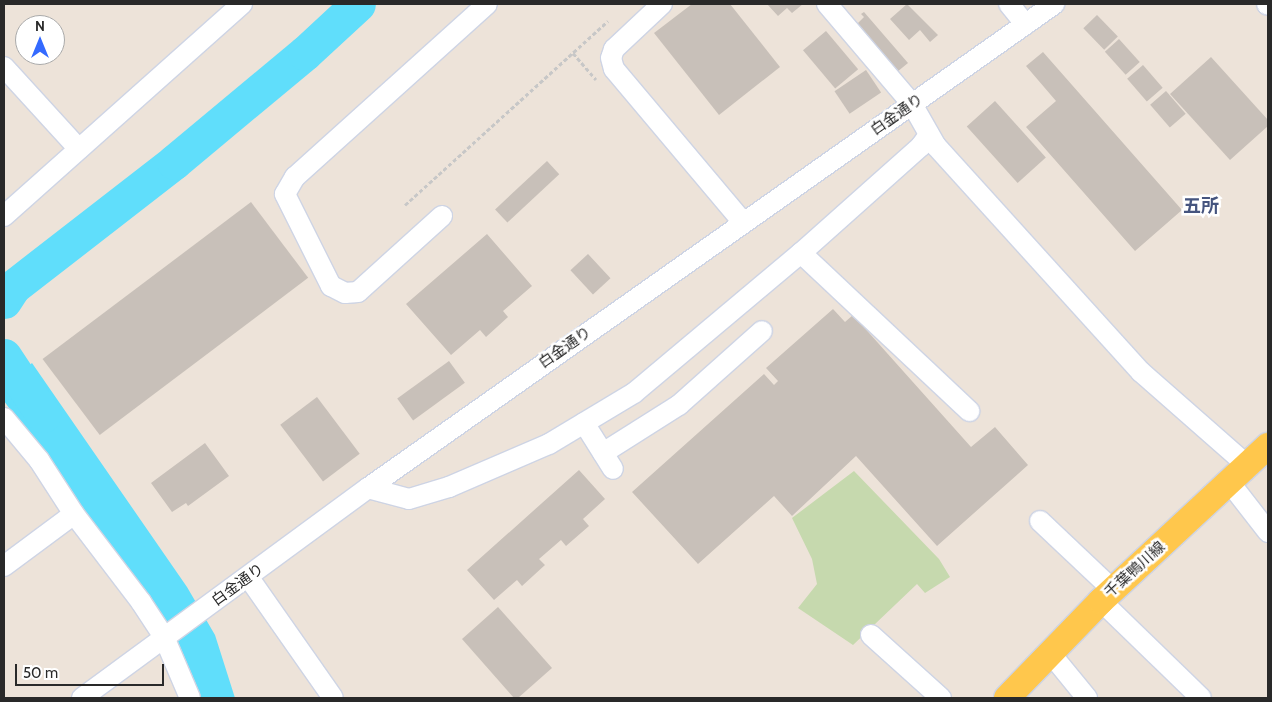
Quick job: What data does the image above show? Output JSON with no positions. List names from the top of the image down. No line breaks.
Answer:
{"streets":{"main road":["千葉鴨川線"],"street":["白金通り"]},"districts":["五所"],"scale_bar":"50 m","north":"top"}
